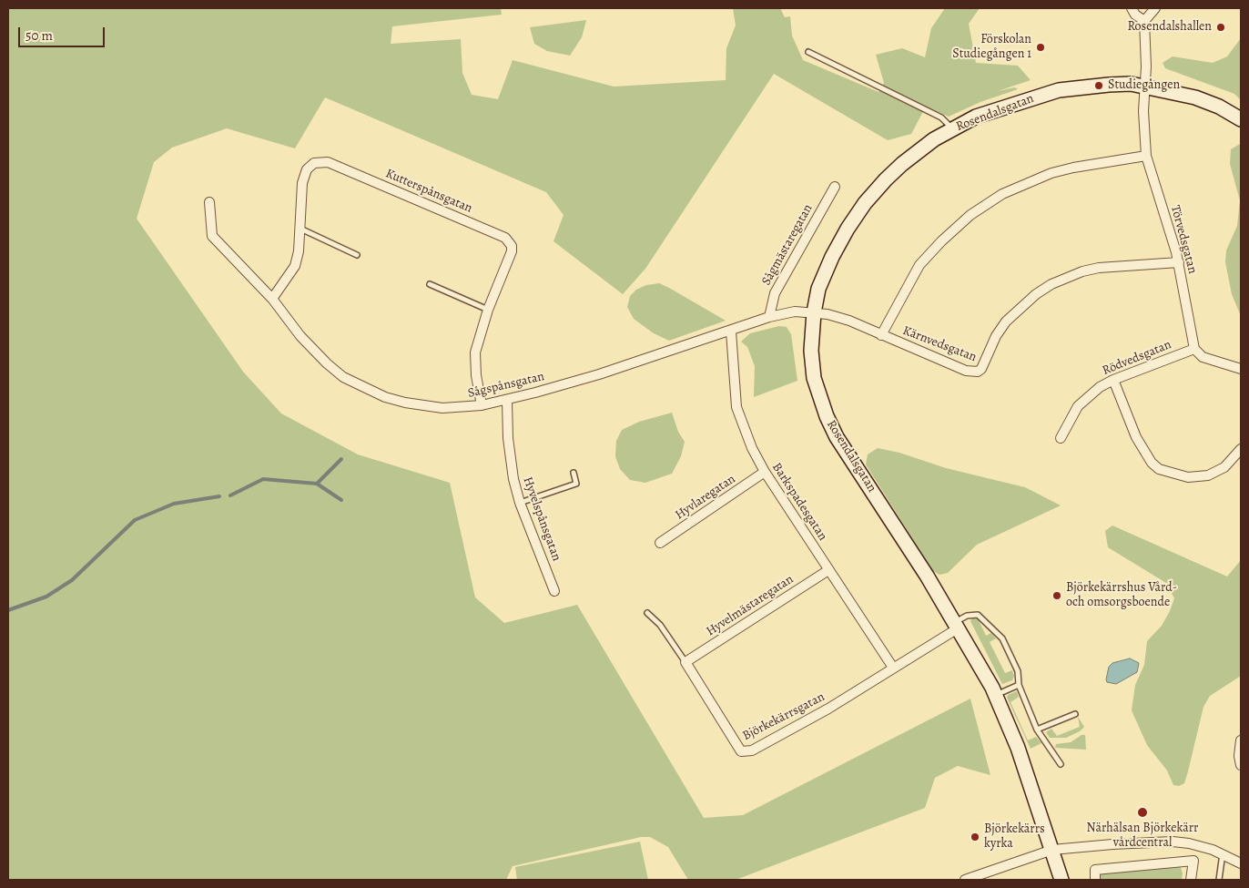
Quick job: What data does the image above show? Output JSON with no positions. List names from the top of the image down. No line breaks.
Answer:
{"streets":{"street":["Rosendalsgatan","Kutterspånsgatan","Törvedsgatan","Sågmästaregatan","Kärnvedsgatan","Rödvedsgatan","Sågspånsgatan","Hyvlaregatan","Barkspadesgatan","Hyvelspånsgatan","Hyvelmästaregatan","Björkekärrsgatan"]},"crossings":[["Rosendalsgatan","Törvedsgatan"],["Rosendalsgatan","Kärnvedsgatan"],["Rosendalsgatan","Sågspånsgatan"],["Rosendalsgatan","Björkekärrsgatan"],["Kutterspånsgatan","Sågspånsgatan"],["Törvedsgatan","Kärnvedsgatan"],["Törvedsgatan","Rödvedsgatan"],["Sågmästaregatan","Sågspånsgatan"],["Kärnvedsgatan","Sågspånsgatan"],["Sågspånsgatan","Barkspadesgatan"],["Sågspånsgatan","Hyvelspånsgatan"],["Hyvlaregatan","Barkspadesgatan"],["Barkspadesgatan","Hyvelmästaregatan"],["Barkspadesgatan","Björkekärrsgatan"],["Hyvelmästaregatan","Björkekärrsgatan"]],"places":["Rosendalshallen","Förskolan Studiegången 1","Studiegången","Björkekärrshus Vård- och omsorgsboende","Närhälsan Björkekärr vårdcentral","Björkekärrs kyrka"],"scale_bar":"50 m"}
